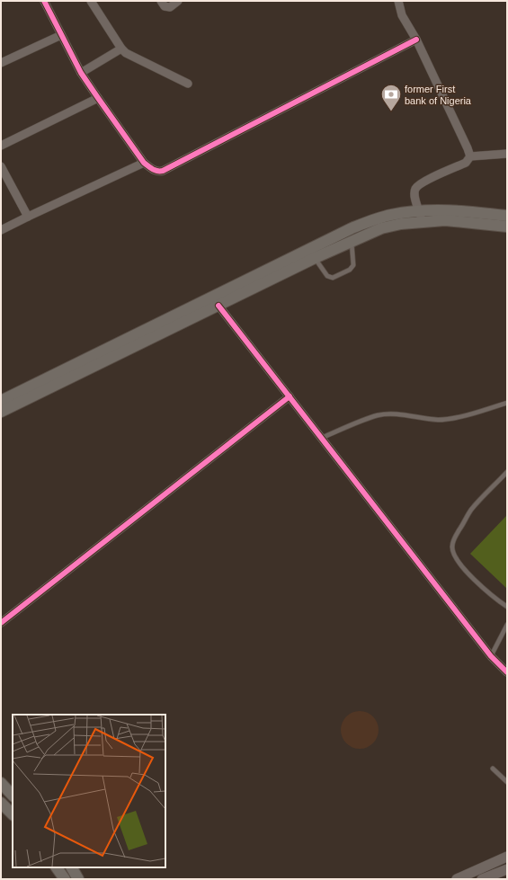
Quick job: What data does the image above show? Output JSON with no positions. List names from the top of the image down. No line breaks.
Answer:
{"places":{"bank":["former First bank of Nigeria"]}}
